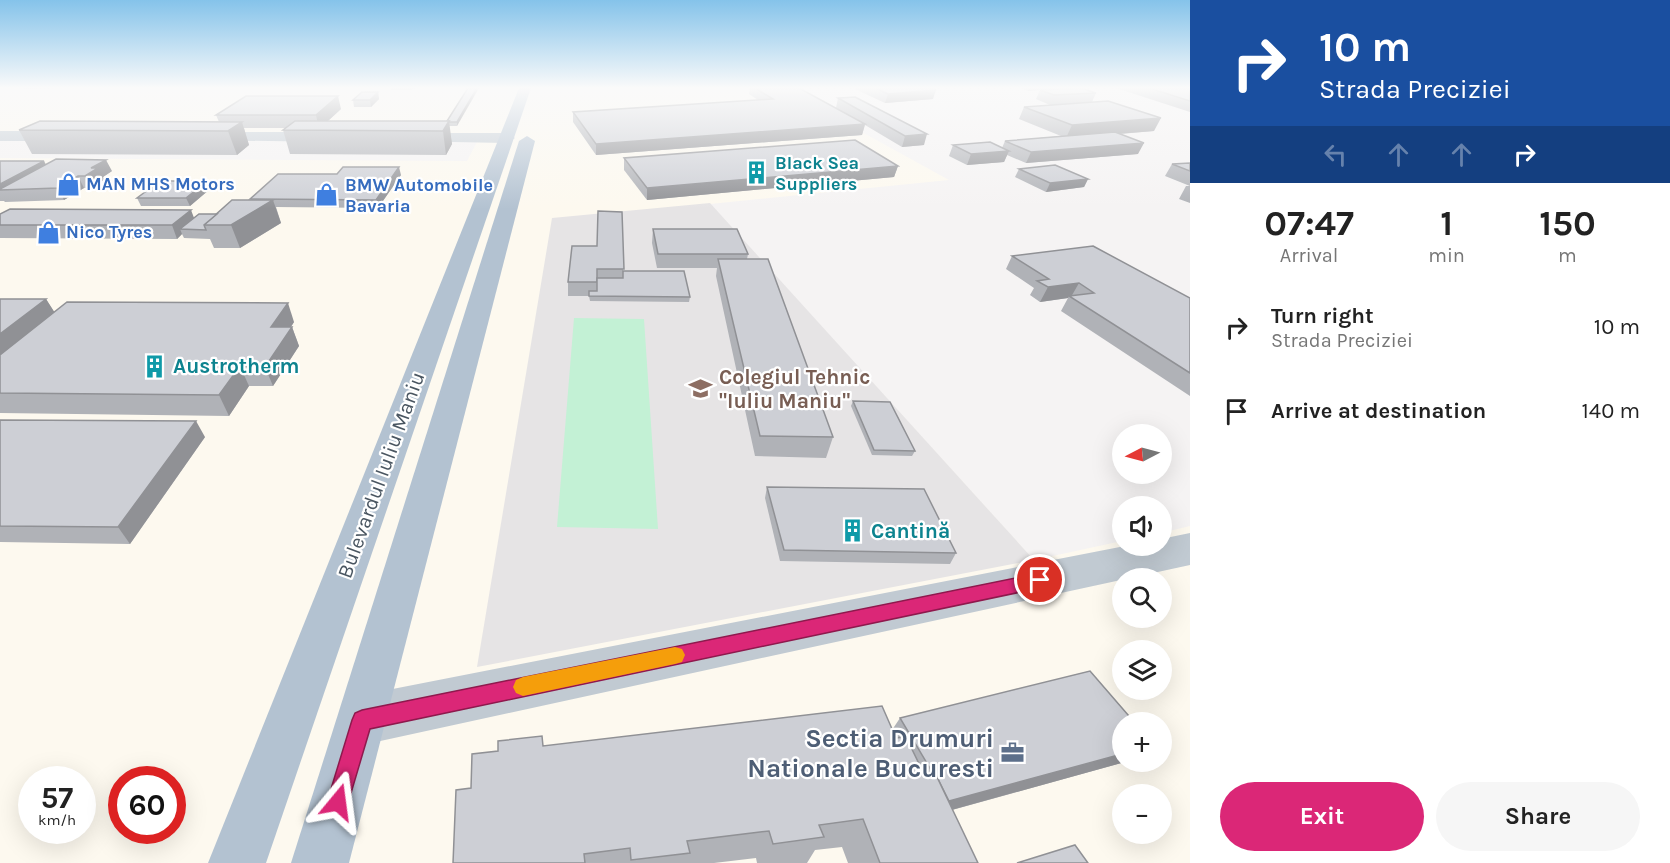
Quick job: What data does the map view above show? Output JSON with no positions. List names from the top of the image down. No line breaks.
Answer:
{"streets":{"main road":["Bulevardul Iuliu Maniu"]},"places":{"building":["Black Sea Suppliers","Austrotherm","Cantină"],"shop":["MAN MHS Motors","BMW Automobile Bavaria","Nico Tyres"],"school or university":["Colegiul Tehnic \"Iuliu Maniu\""],"office":["Sectia Drumuri Nationale Bucuresti"]},"north":"left","page":{"turn":["10 m","Strada Preciziei"],"eta":["07:47","Arrival","1","min","150","m"],"list":[{"name":"Turn right","note":"Strada Preciziei","value":"10 m"},{"name":"Arrive at destination","value":"140 m"}],"map_buttons":["+","−"],"speed":"57 km/h","limit":"60","buttons":["Exit","Share"]}}
